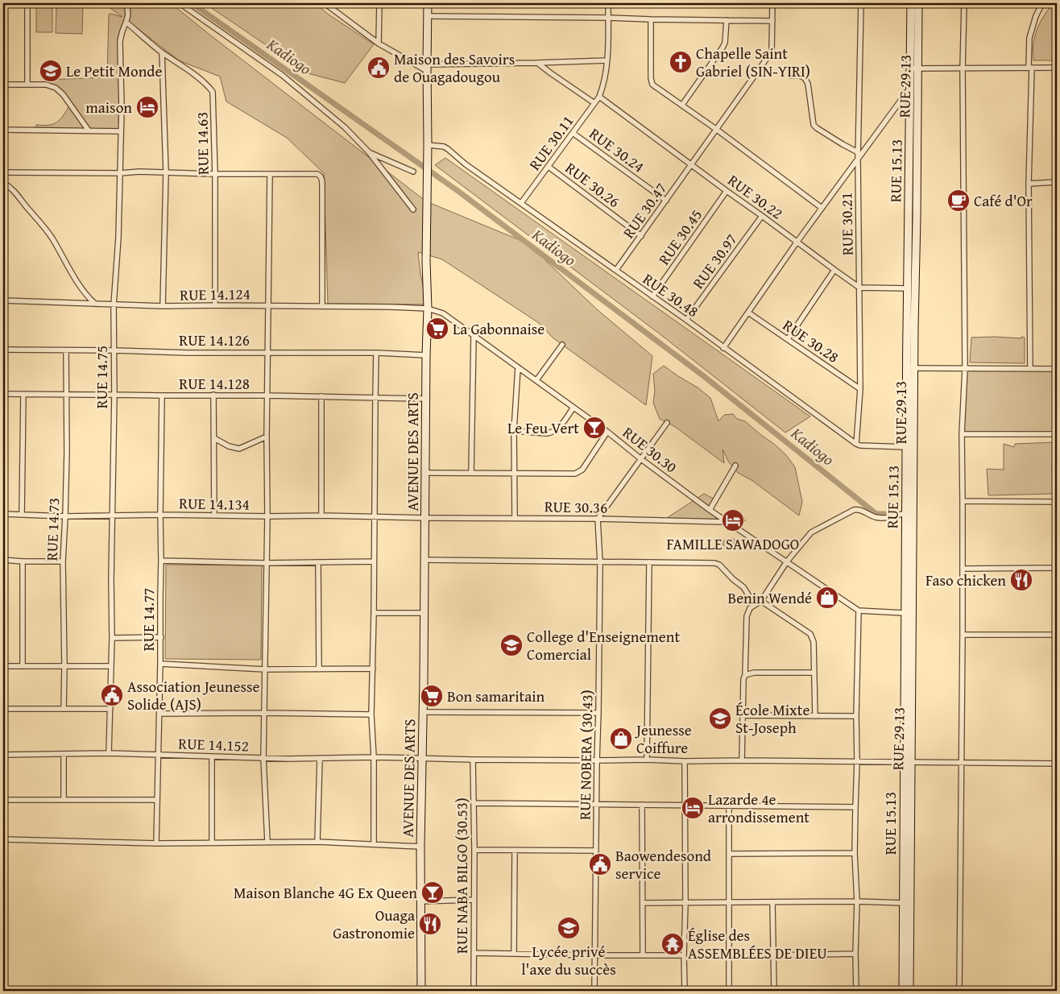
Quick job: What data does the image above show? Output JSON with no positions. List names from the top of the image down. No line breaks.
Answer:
{"streets":{"main road":["RUE 29.13","RUE 15.13","AVENUE DES ARTS"],"street":["RUE 30.11","RUE 14.63","RUE 30.24","RUE 30.26","RUE 30.22","RUE 30.47","RUE 30.21","RUE 30.45","RUE 30.97","RUE 14.124","RUE 30.48","RUE 14.126","RUE 30.28","RUE 14.75","RUE 14.128","RUE 30.30","RUE 14.134","RUE 30.36","RUE 14.73","RUE 14.77","RUE 14.152","RUE NOBERA (30.43)","RUE NABA BILGO (30.53)"]},"crossings":[["RUE 29.13","RUE 15.13"],["RUE 29.13","RUE 14.152"],["RUE 30.11","RUE 30.24"],["RUE 30.11","RUE 30.26"],["RUE 30.11","RUE 30.22"],["RUE 30.11","RUE 30.48"],["RUE 14.63","RUE 14.124"],["RUE 14.63","RUE 14.75"],["RUE 30.24","RUE 30.47"],["RUE 15.13","RUE 30.48"],["RUE 15.13","RUE 14.152"],["RUE 30.26","RUE 30.47"],["RUE 30.22","RUE 30.47"],["RUE 30.22","RUE 30.21"],["RUE 30.22","RUE 30.45"],["RUE 30.22","RUE 30.97"],["RUE 30.47","RUE 30.48"],["RUE 30.21","RUE 30.48"],["RUE 30.21","RUE 30.28"],["RUE 30.45","RUE 30.48"],["RUE 30.97","RUE 30.48"],["RUE 14.124","RUE 14.75"],["RUE 14.124","RUE 30.30"],["RUE 14.124","AVENUE DES ARTS"],["RUE 30.48","AVENUE DES ARTS"],["RUE 14.126","RUE 14.75"],["RUE 14.126","AVENUE DES ARTS"],["RUE 14.126","RUE 14.73"],["RUE 14.75","RUE 14.128"],["RUE 14.75","RUE 14.134"],["RUE 14.75","RUE 14.152"],["RUE 14.128","AVENUE DES ARTS"],["RUE 14.128","RUE 14.73"],["RUE 14.128","RUE 14.77"],["RUE 30.30","AVENUE DES ARTS"],["RUE 30.30","RUE 30.36"],["AVENUE DES ARTS","RUE 14.134"],["AVENUE DES ARTS","RUE 30.36"],["AVENUE DES ARTS","RUE 14.152"],["RUE 14.134","RUE 30.36"],["RUE 14.134","RUE 14.73"],["RUE 14.134","RUE 14.77"],["RUE 30.36","RUE NOBERA (30.43)"],["RUE 14.77","RUE 14.152"],["RUE 14.152","RUE NOBERA (30.43)"],["RUE 14.152","RUE NABA BILGO (30.53)"]],"water":["Kadiogo"],"places":{"church":["Chapelle Saint Gabriel (SIN-YIRI)"],"public building":["Maison des Savoirs de Ouagadougou","Association Jeunesse Solide (AJS)","Baowendesond service"],"school or university":["Le Petit Monde","College d'Enseignement Comercial","École Mixte St-Joseph","Lycée privé l'axe du succès"],"hotel":["maison","FAMILLE SAWADOGO","Lazarde 4e arrondissement"],"cafe":["Café d'Or"],"supermarket":["La Gabonnaise","Bon samaritain"],"bar":["Le Feu Vert","Maison Blanche 4G Ex Queen"],"restaurant":["Faso chicken","Ouaga Gastronomie"],"shop":["Benin Wendé","Jeunesse Coiffure"],"temple":["Église des ASSEMBLÉES DE DIEU"]}}
